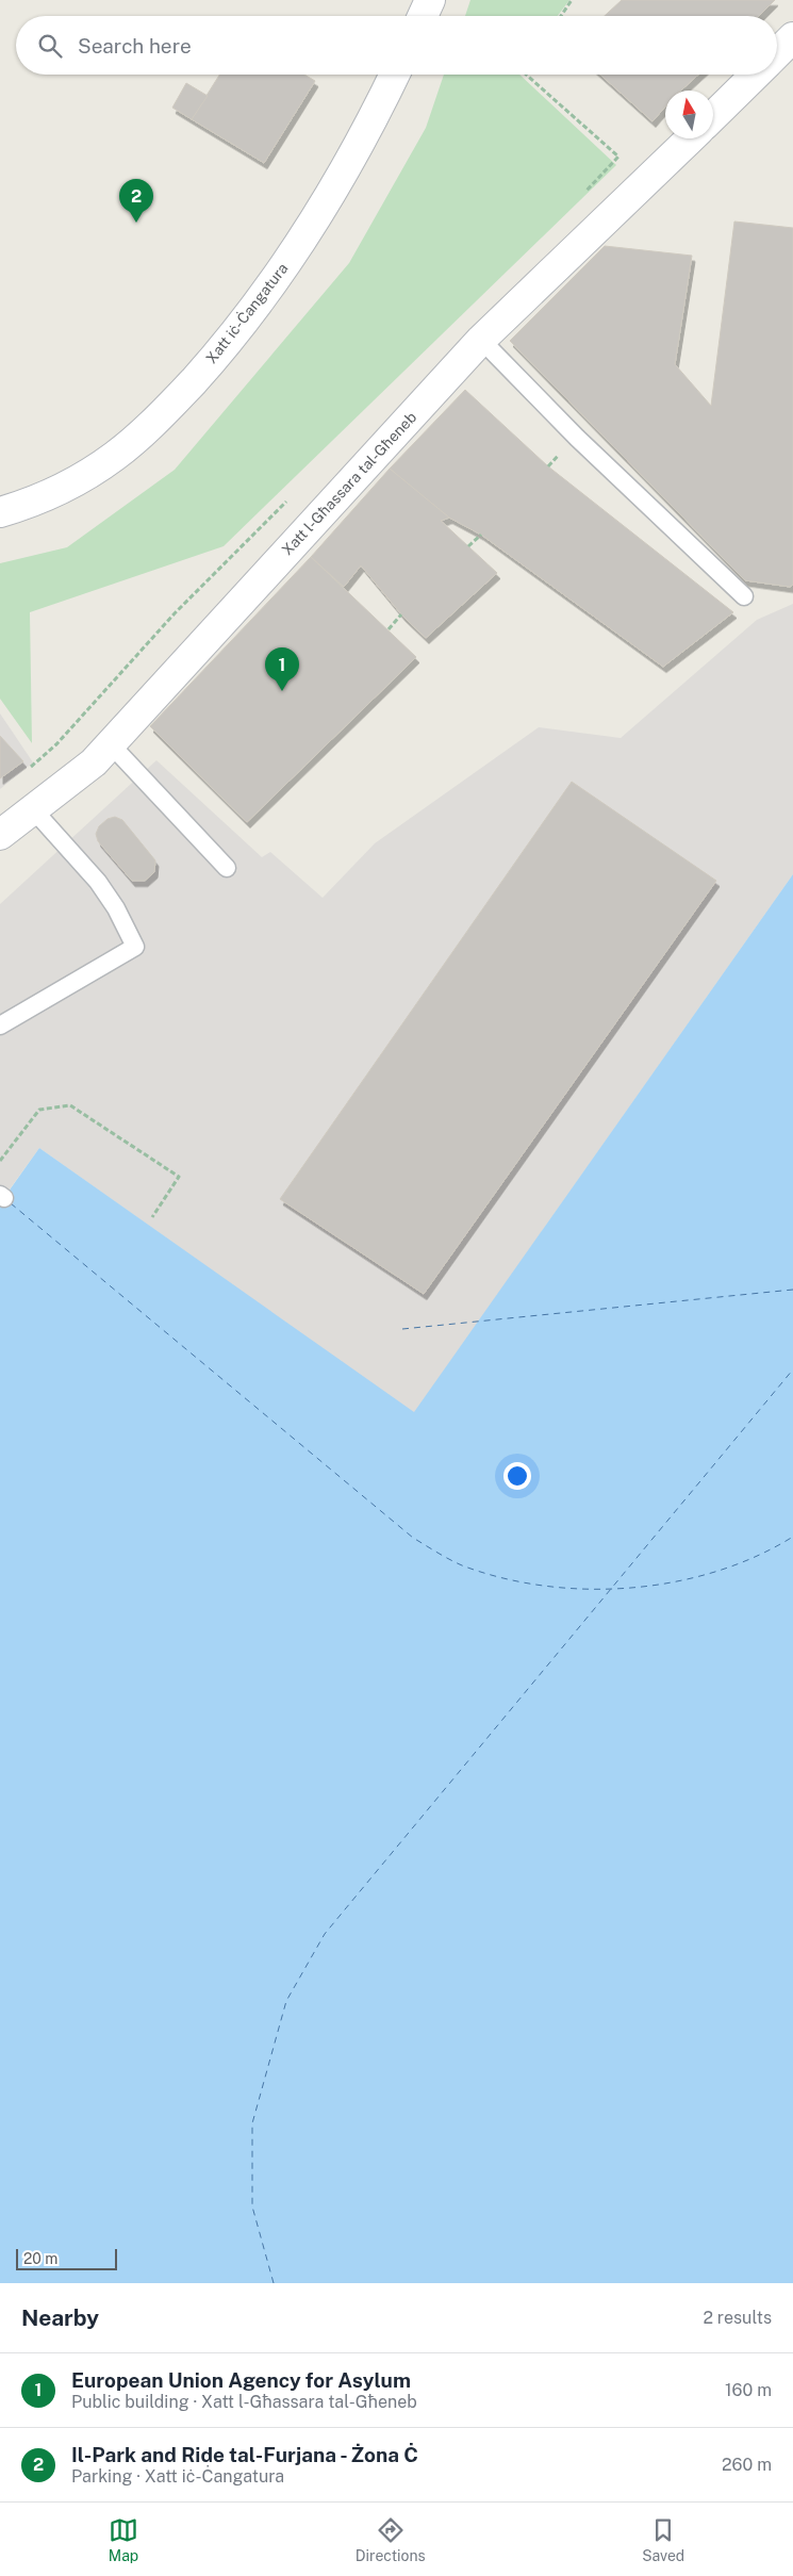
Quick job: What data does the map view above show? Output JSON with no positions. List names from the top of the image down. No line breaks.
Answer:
{"streets":{"street":["Xatt iċ-Ċangatura","Xatt l-Għassara tal-Għeneb"]},"scale_bar":"20 m","north":"top","page":{"search":"Search here","pins":["2","1"],"scale":"20 m","heading":["Nearby","2 results"],"list":[{"mark":"1","name":"European Union Agency for Asylum","note":"Public building · Xatt l-Għassara tal-Għeneb","value":"160 m"},{"mark":"2","name":"Il-Park and Ride tal-Furjana - Żona Ċ","note":"Parking · Xatt iċ-Ċangatura","value":"260 m"}],"nav":["Map","Directions","Saved"]}}
